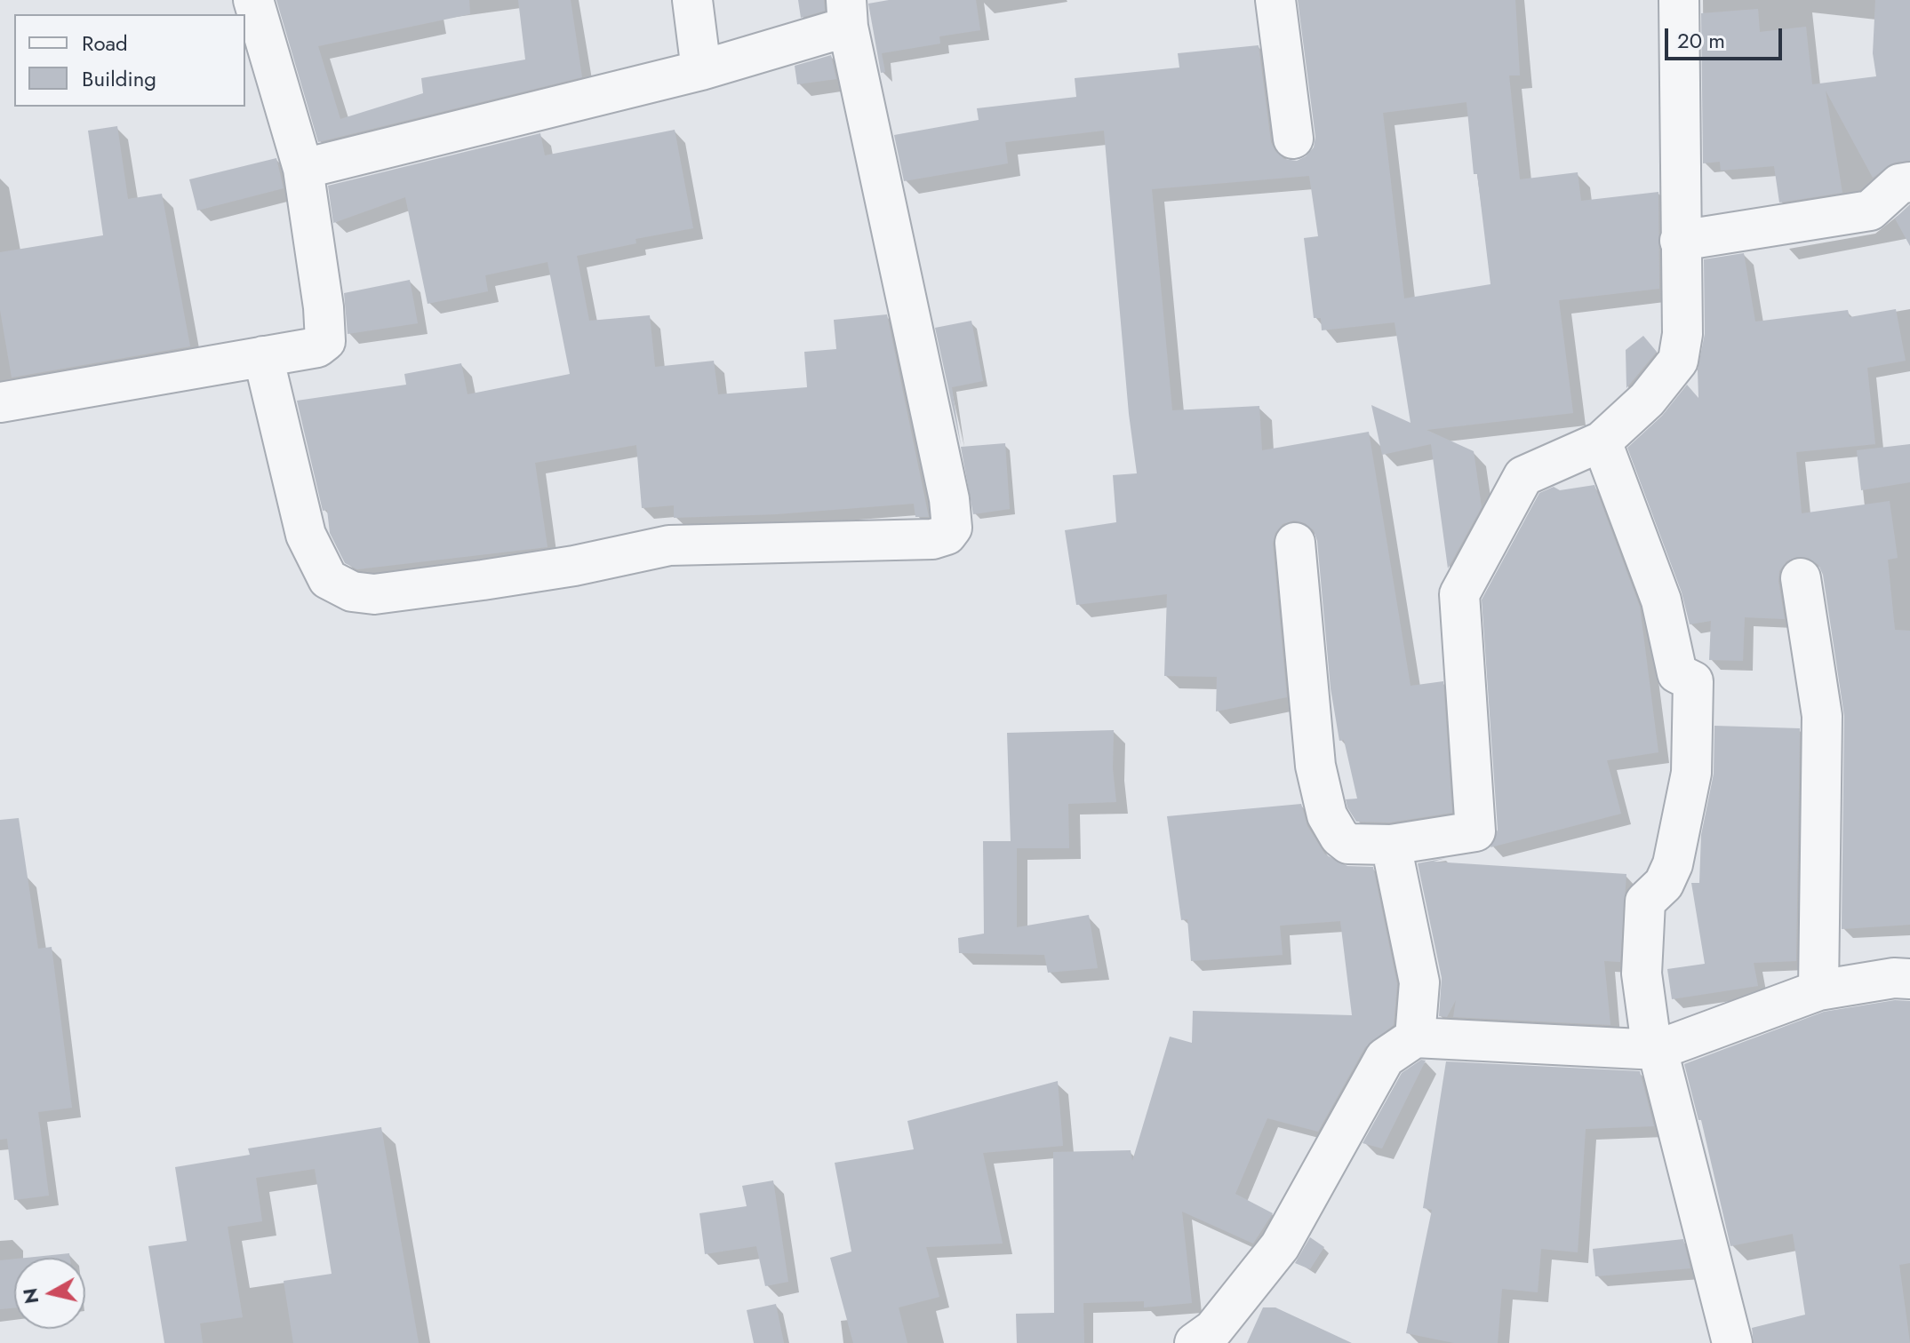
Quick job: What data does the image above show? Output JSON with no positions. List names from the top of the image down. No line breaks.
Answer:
{"legend":["Road","Building"],"scale_bar":"20 m","north":"left"}
